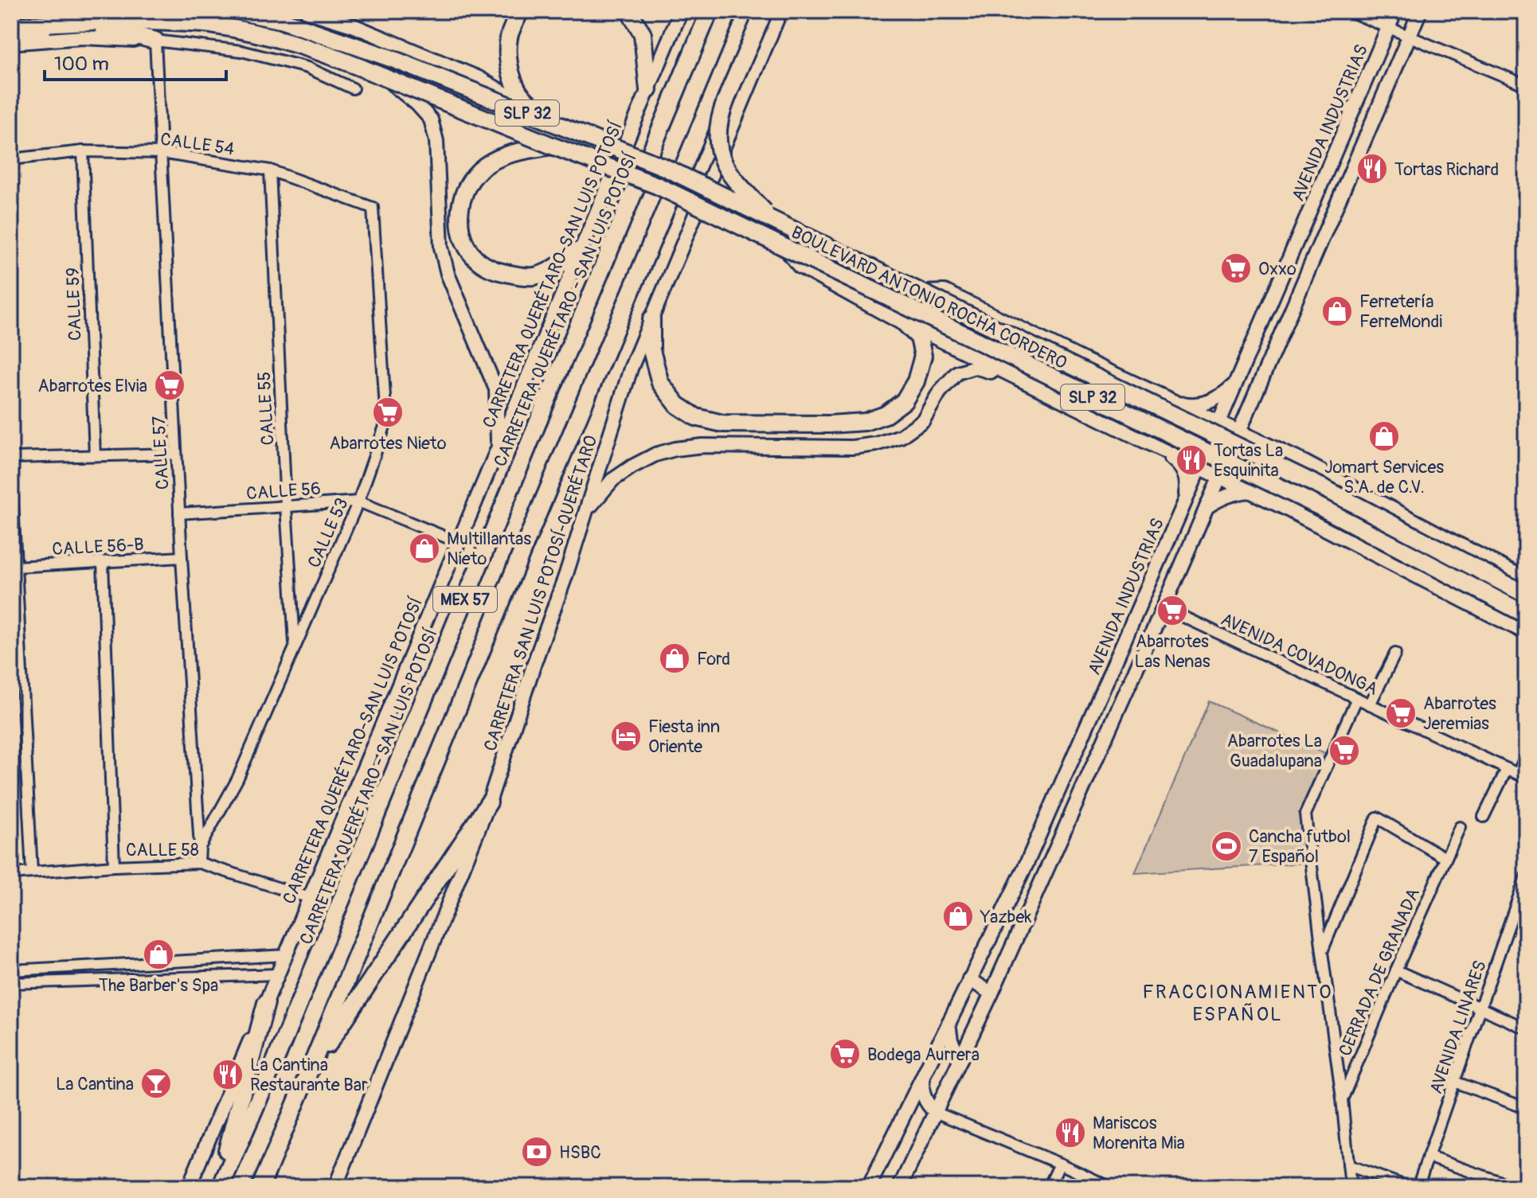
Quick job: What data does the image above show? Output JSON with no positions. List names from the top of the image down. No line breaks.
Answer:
{"streets":{"highway":["SLP 32","BOULEVARD ANTONIO ROCHA CORDERO","CARRETERA QUERÉTARO - SAN LUIS POTOSÍ","MEX 57"],"main road":["AVENIDA INDUSTRIAS","CARRETERA QUERÉTARO-SAN LUIS POTOSÍ","CARRETERA SAN LUIS POTOSÍ-QUERÉTARO"],"street":["CALLE 54","CALLE 59","CALLE 55","CALLE 57","CALLE 56","CALLE 53","CALLE 56-B","AVENIDA COVADONGA","CALLE 58","CERRADA DE GRANADA","AVENIDA LINARES"]},"crossings":[["SLP 32","BOULEVARD ANTONIO ROCHA CORDERO"],["AVENIDA INDUSTRIAS","BOULEVARD ANTONIO ROCHA CORDERO"],["CALLE 54","CALLE 59"],["CALLE 54","CALLE 55"],["CALLE 54","CALLE 57"],["CALLE 54","CALLE 53"],["CARRETERA QUERÉTARO-SAN LUIS POTOSÍ","CALLE 56"],["CARRETERA QUERÉTARO-SAN LUIS POTOSÍ","CALLE 58"],["CALLE 55","CALLE 56"],["CALLE 55","CALLE 53"],["CALLE 57","CALLE 56"],["CALLE 57","CALLE 53"],["CALLE 57","CALLE 56-B"],["CALLE 57","CALLE 58"],["CALLE 56","CALLE 53"]],"districts":["FRACCIONAMIENTO ESPAÑOL"],"places":{"restaurant":["Tortas Richard","Tortas La Esquinita","La Cantina Restaurante Bar","Mariscos Morenita Mia"],"supermarket":["Oxxo","Abarrotes Elvia","Abarrotes Nieto","Abarrotes Las Nenas","Abarrotes Jeremias","Abarrotes La Guadalupana","Bodega Aurrera"],"shop":["Ferretería FerreMondi","Jomart Services S.A. de C.V.","Multillantas Nieto","Ford","Yazbek","The Barber's Spa"],"hotel":["Fiesta inn Oriente"],"sports":["Cancha futbol 7 Español"],"bar":["La Cantina"],"bank":["HSBC"]},"scale_bar":"100 m"}
